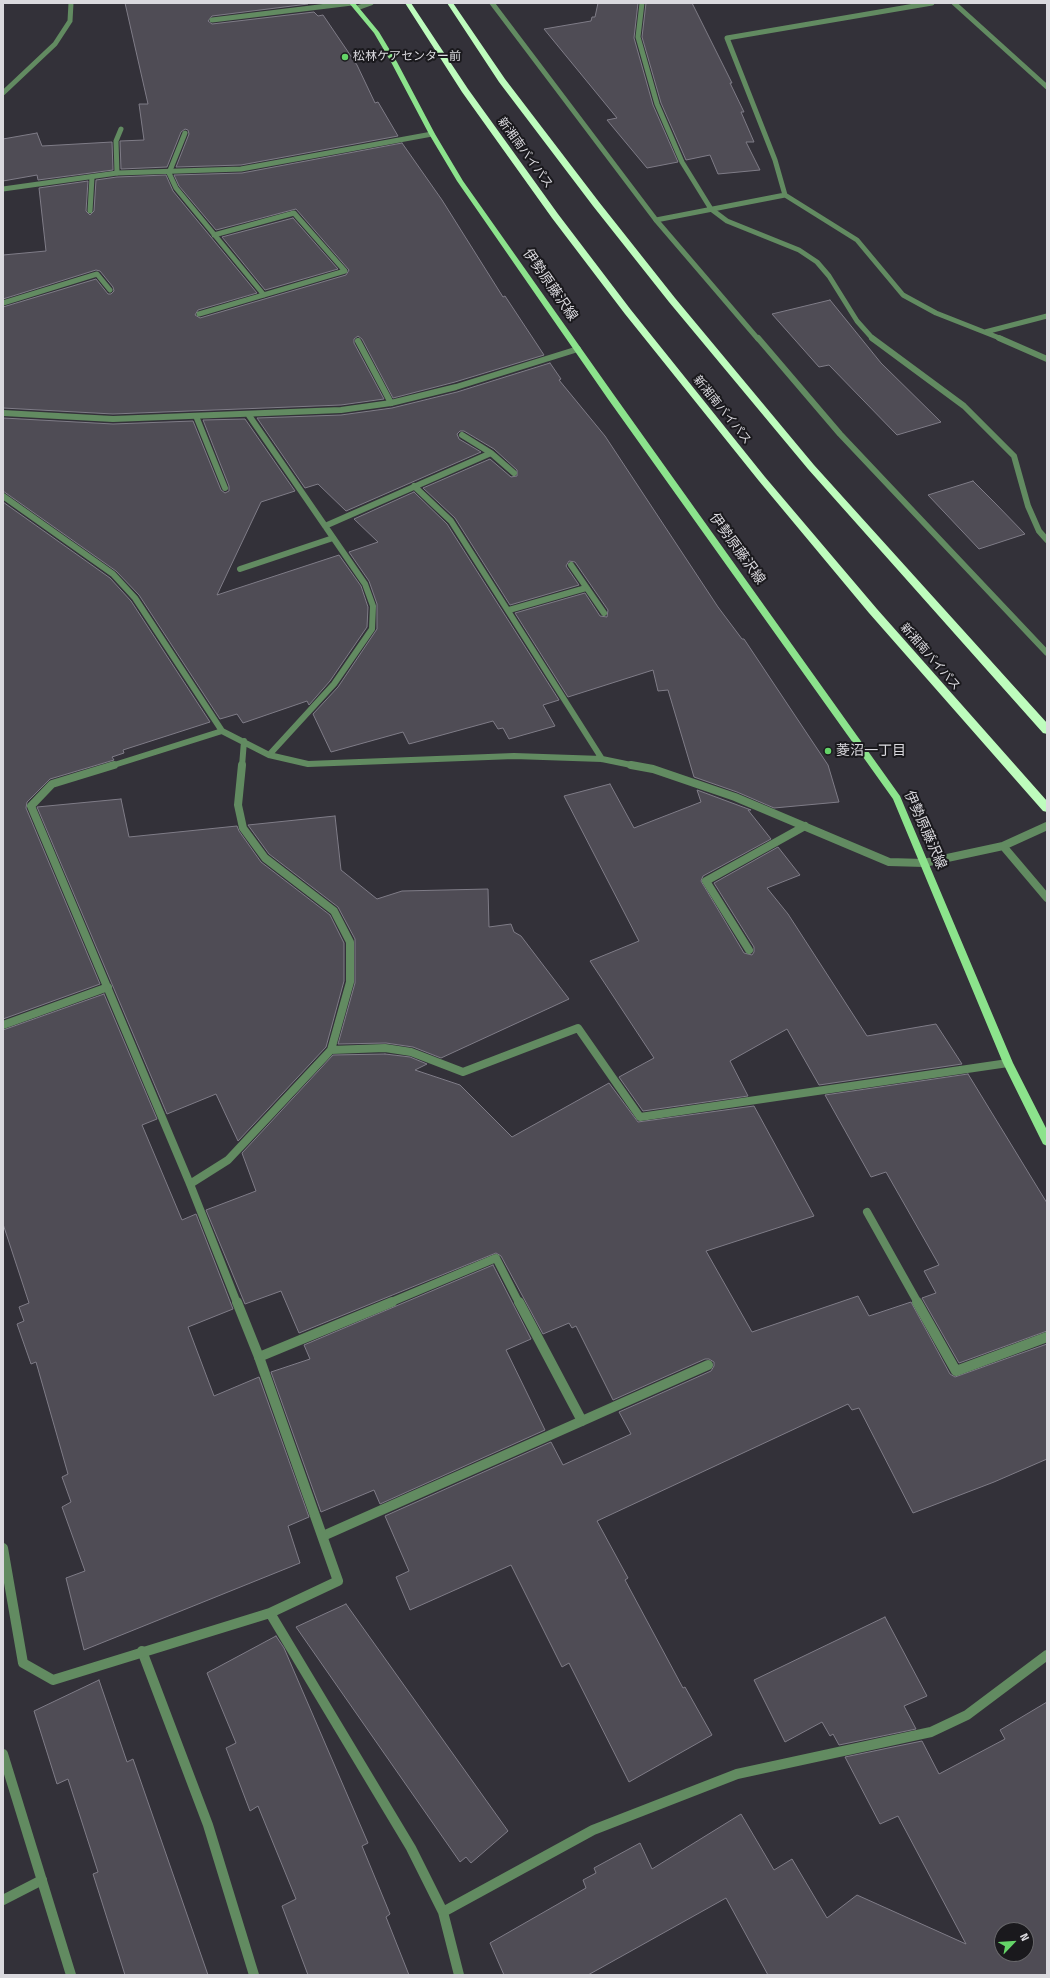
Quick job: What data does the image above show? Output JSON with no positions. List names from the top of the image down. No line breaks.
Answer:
{"streets":{"highway":["新湘南バイパス"],"main road":["伊勢原藤沢線"]},"places":["松林ケアセンター前","菱沼一丁目"],"north":"top right"}
